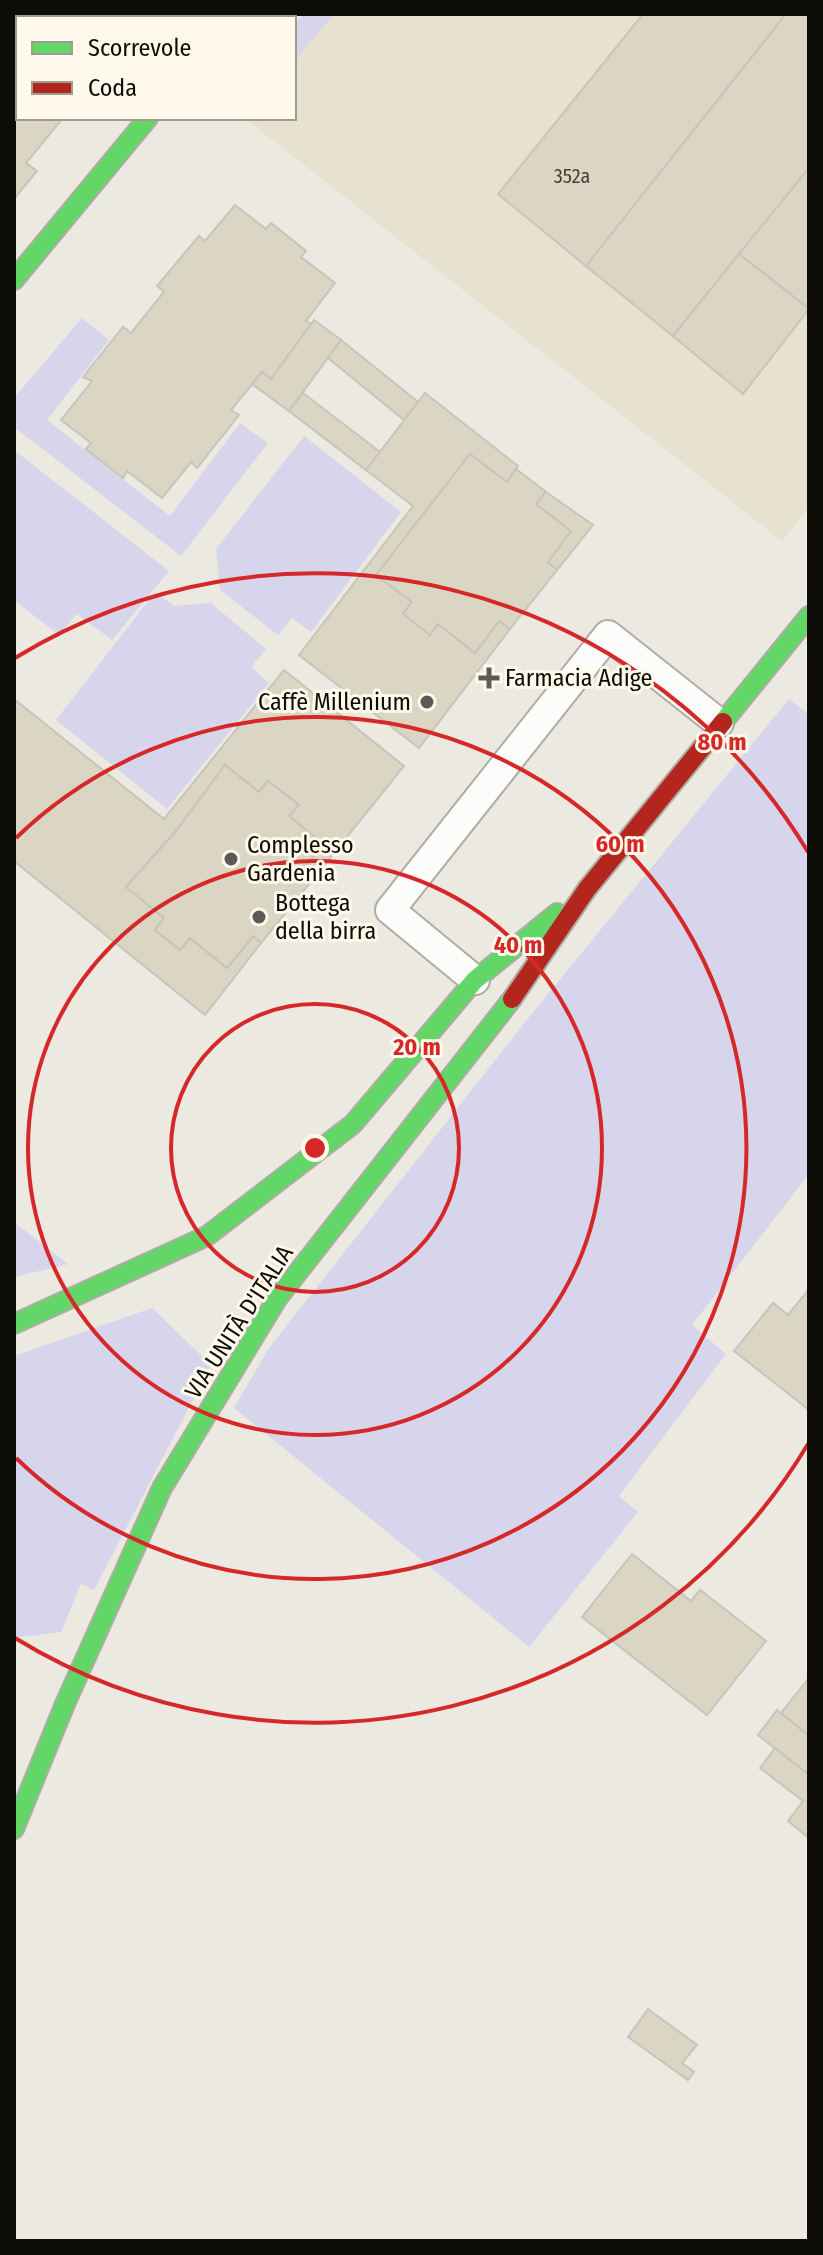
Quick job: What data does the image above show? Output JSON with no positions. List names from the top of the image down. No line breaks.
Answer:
{"streets":{"main road":["VIA UNITÀ D'ITALIA"]},"places":{"health":["Farmacia Adige"],"other":["Caffè Millenium","Complesso Gardenia","Bottega della birra"]},"house_numbers":["352a"],"legend":["Scorrevole","Coda"],"rings":["80 m","60 m","40 m","20 m"]}
